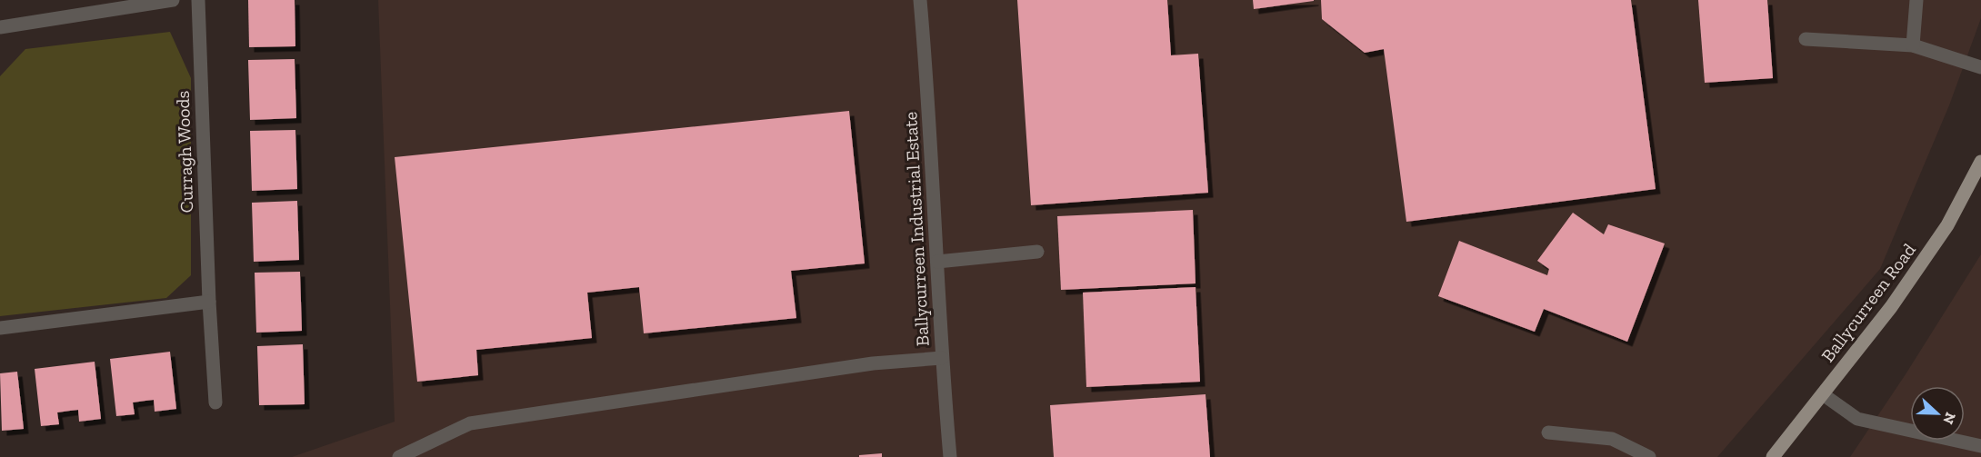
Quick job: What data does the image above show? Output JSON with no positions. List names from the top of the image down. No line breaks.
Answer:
{"streets":{"main road":["Ballycurreen Road"],"street":["Curragh Woods","Ballycurreen Industrial Estate"]},"north":"right"}
